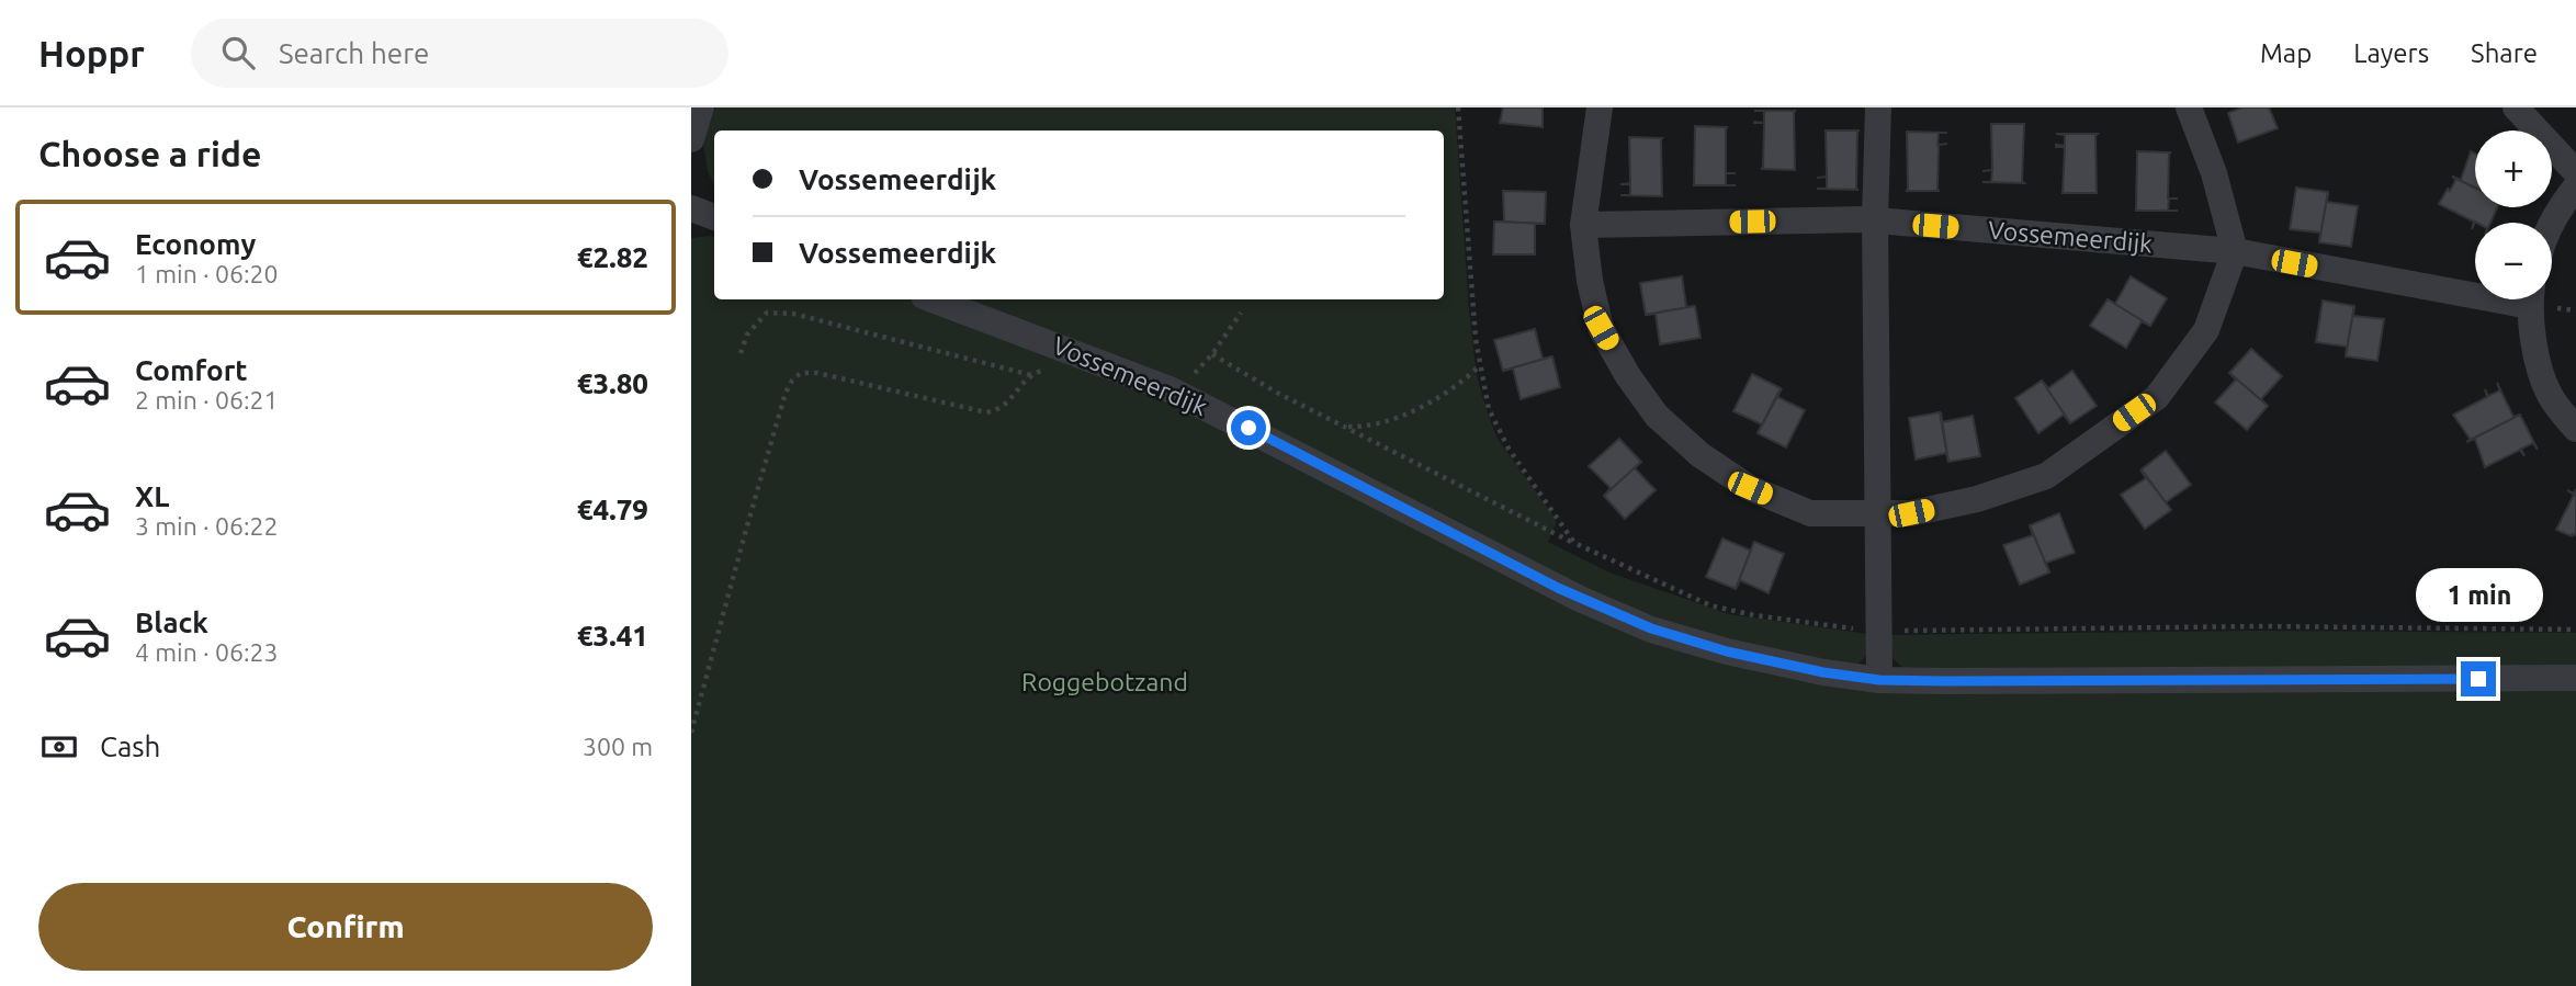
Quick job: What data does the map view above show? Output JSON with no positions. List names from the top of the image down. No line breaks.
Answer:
{"streets":{"street":["Vossemeerdijk"]},"parks":["Roggebotzand"],"page":{"header":"Hoppr","search":"Search here","nav":["Map","Layers","Share"],"heading":"Choose a ride","map_buttons":["+","−"],"banner":["Vossemeerdijk","Vossemeerdijk"],"list":[{"name":"Economy","note":"1 min · 06:20","value":"€2.82"},{"name":"Comfort","note":"2 min · 06:21","value":"€3.80"},{"name":"XL","note":"3 min · 06:22","value":"€4.79"},{"name":"Black","note":"4 min · 06:23","value":"€3.41"}],"bubble":"1 min","pay":["Cash","300 m"],"buttons":"Confirm"}}
